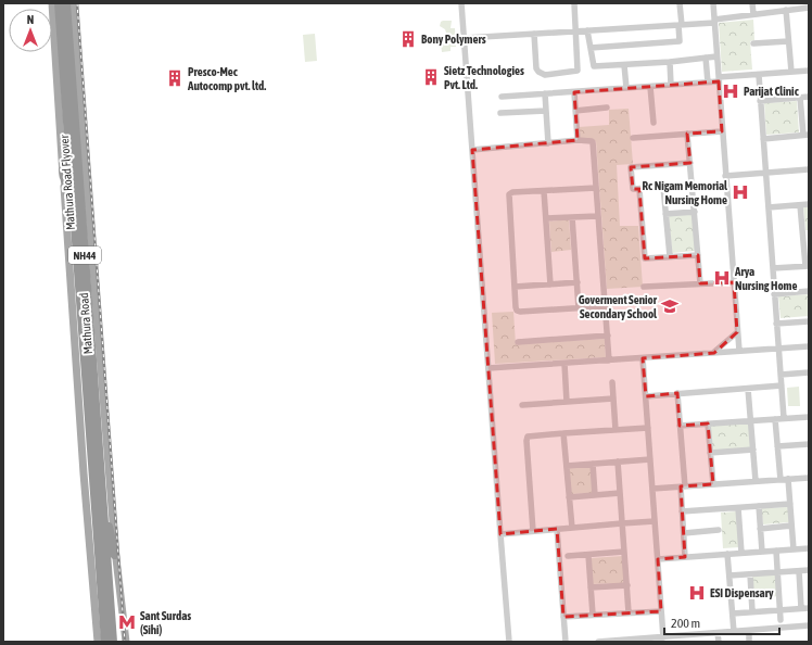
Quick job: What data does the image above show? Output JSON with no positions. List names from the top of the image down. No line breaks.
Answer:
{"streets":{"highway":["Mathura Road Flyover","NH44","Mathura Road"]},"crossings":[["Mathura Road Flyover","NH44"],["Mathura Road Flyover","Mathura Road"]],"places":{"building":["Bony Polymers","Sietz Technologies Pvt. Ltd.","Presco-Mec Autocomp pvt. ltd."],"hospital":["Parijat Clinic","Rc Nigam Memorial Nursing Home","Arya Nursing Home","ESI Dispensary"],"school or university":["Goverment Senior Secondary School"],"metro station":["Sant Surdas (Sihi)"]},"scale_bar":"200 m","north":"top"}
